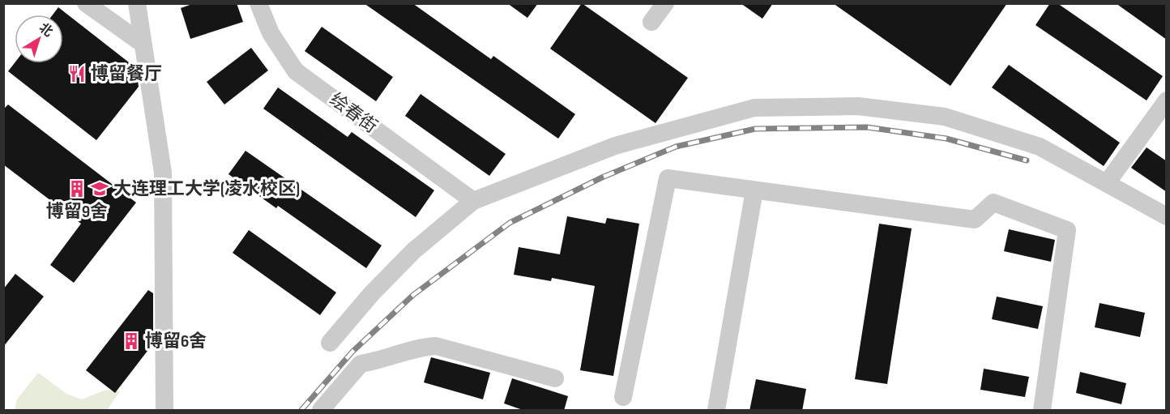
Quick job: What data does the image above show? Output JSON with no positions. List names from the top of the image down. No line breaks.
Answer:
{"streets":{"street":["绘春街"]},"places":{"restaurant":["博留餐厅"],"building":["博留9舍","博留6舍"],"school or university":["大连理工大学(凌水校区)"]},"north":"top right"}
